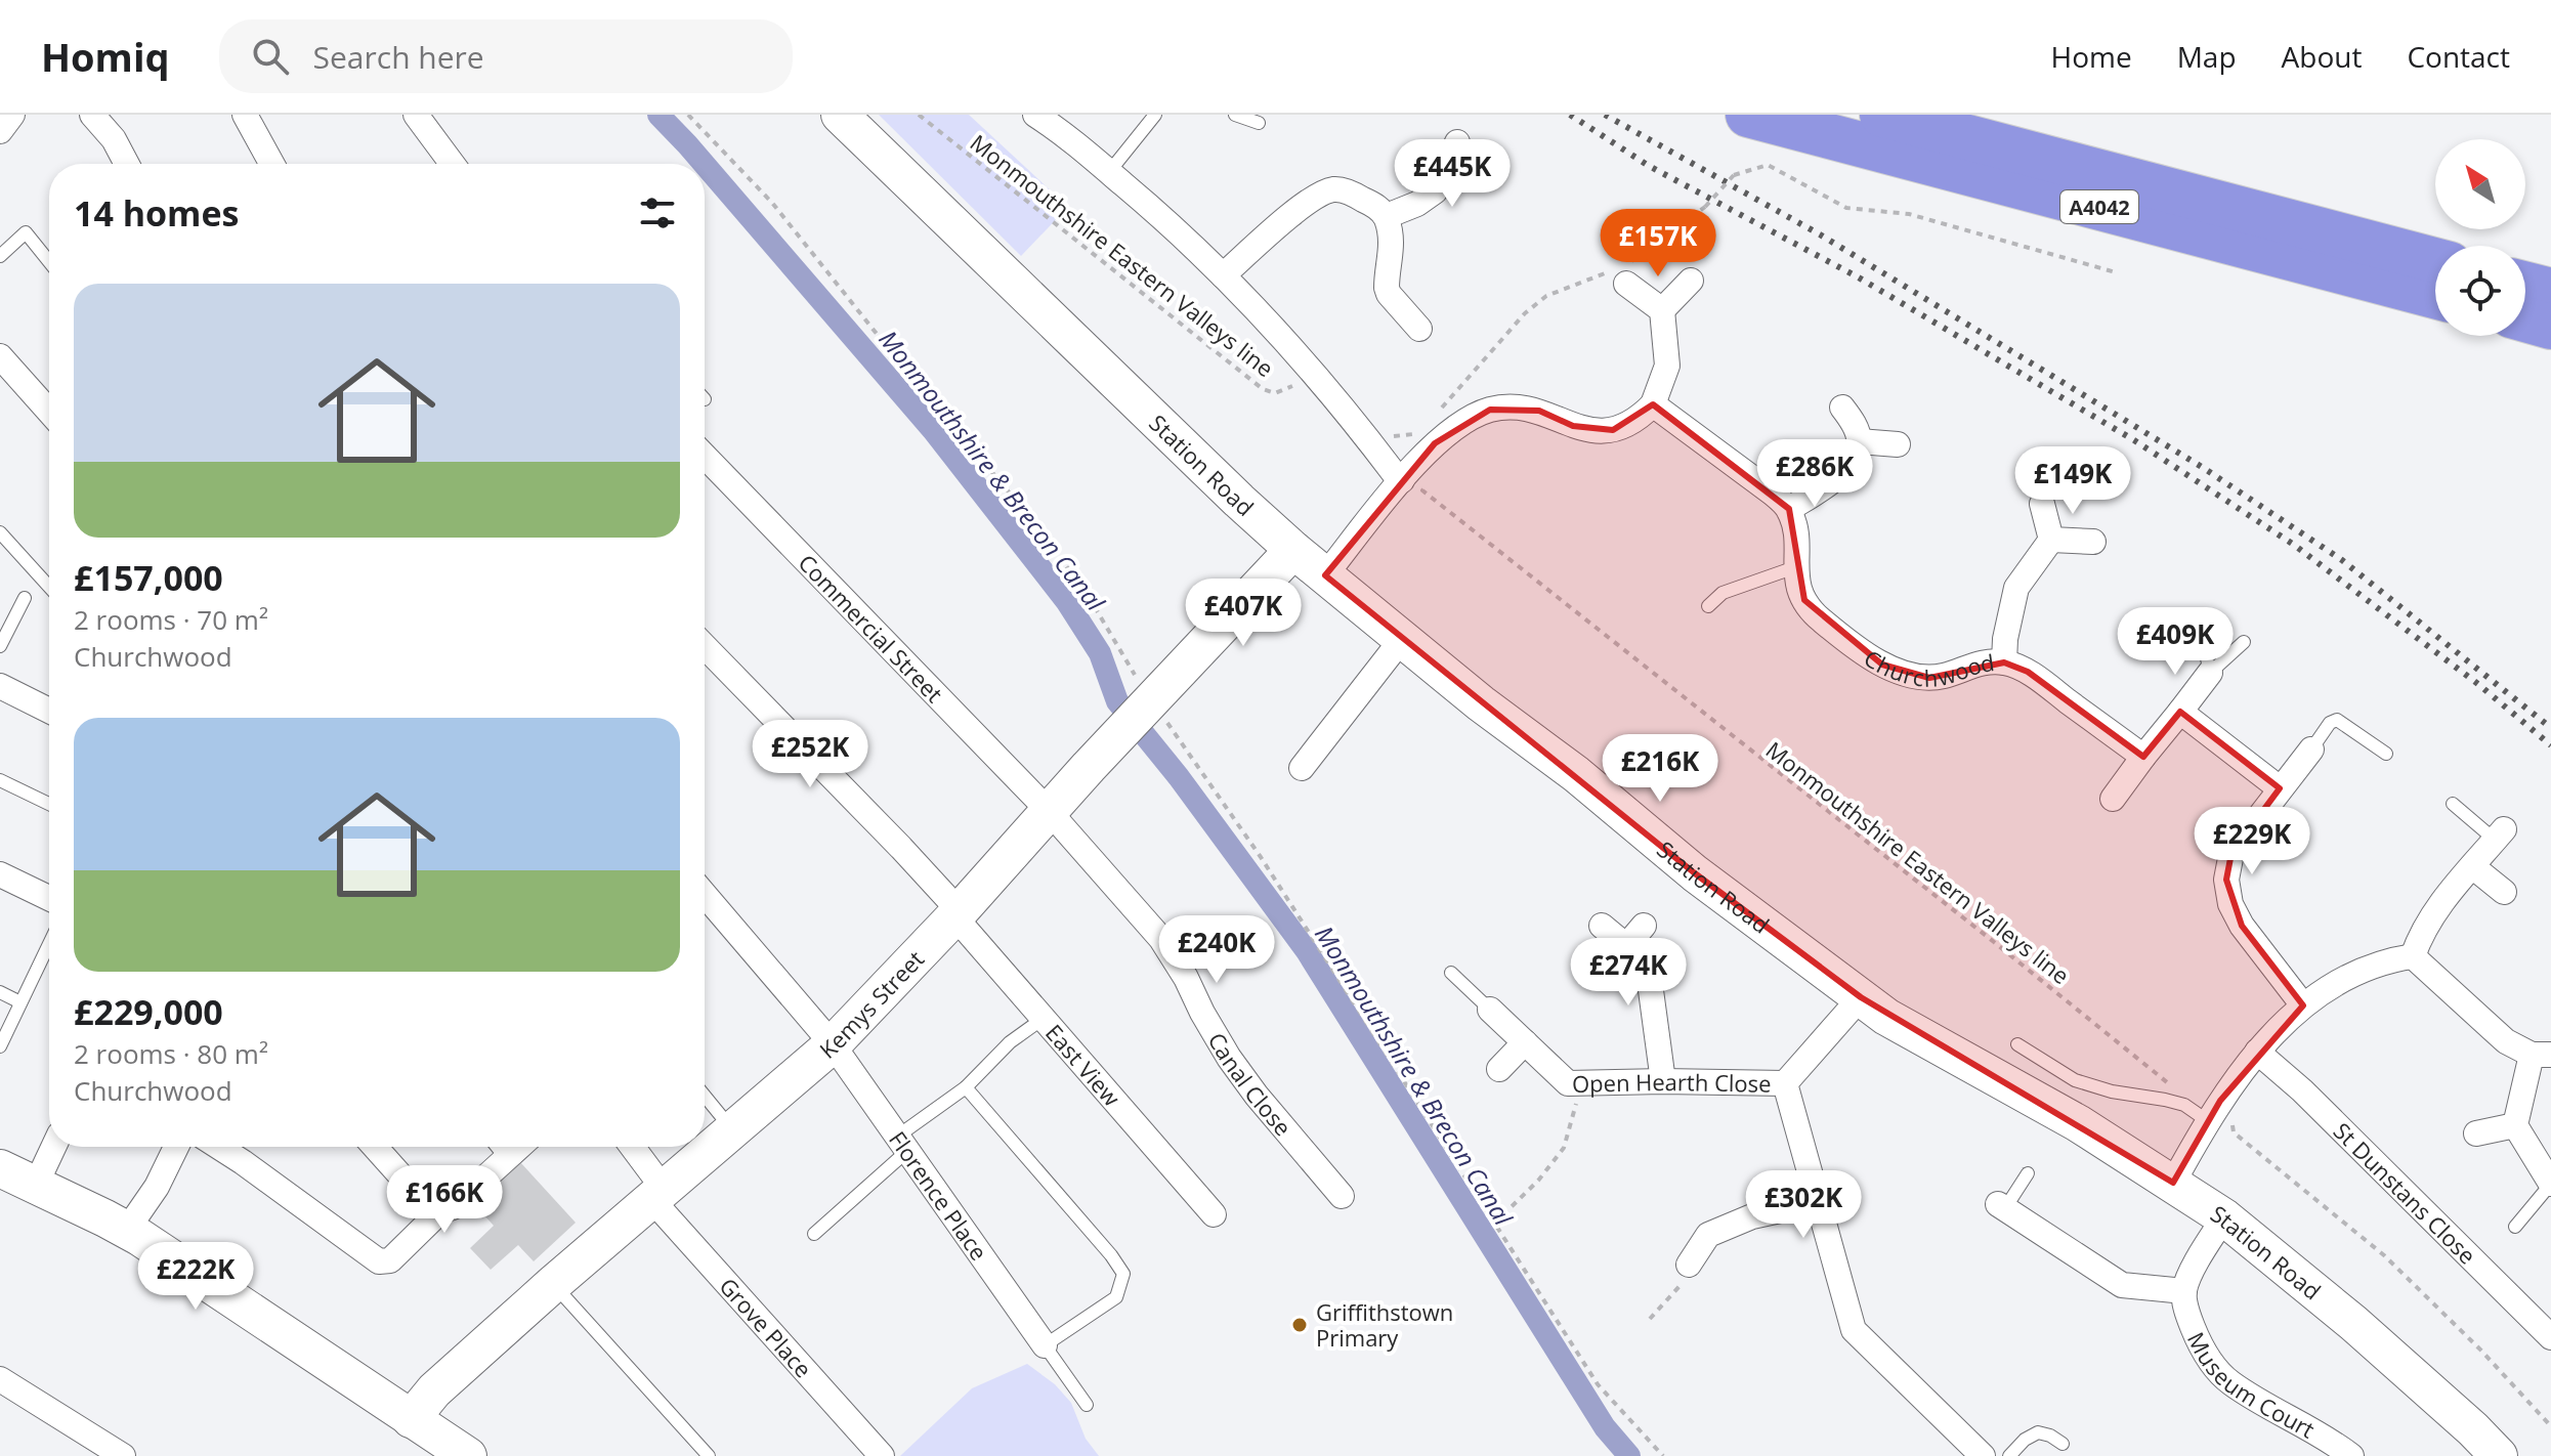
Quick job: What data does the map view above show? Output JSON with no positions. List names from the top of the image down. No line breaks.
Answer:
{"streets":{"highway":["A4042"],"street":["Station Road","Commercial Street","Churchwood","Kemys Street","East View","Open Hearth Close","Canal Close","St Dunstans Close","Florence Place","Grove Place","Museum Court"],"path":["Monmouthshire Eastern Valleys line"]},"crossings":[["Station Road","Kemys Street"],["Station Road","Open Hearth Close"],["Commercial Street","Kemys Street"],["Commercial Street","Canal Close"],["Kemys Street","East View"],["Kemys Street","Canal Close"],["Kemys Street","Florence Place"],["Kemys Street","Grove Place"]],"water":["Monmouthshire & Brecon Canal"],"places":["Griffithstown Primary"],"north":"top left","page":{"header":"Homiq","search":"Search here","nav":["Home","Map","About","Contact"],"price":["£445K","£157K","£286K","£149K","£407K","£409K","£252K","£216K","£229K","£240K","£274K","£166K","£302K","£222K"],"heading":"14 homes","list":[{"name":"£157,000","note":"2 rooms · 70 m² · Churchwood"},{"name":"£229,000","note":"2 rooms · 80 m² · Churchwood"}]}}
